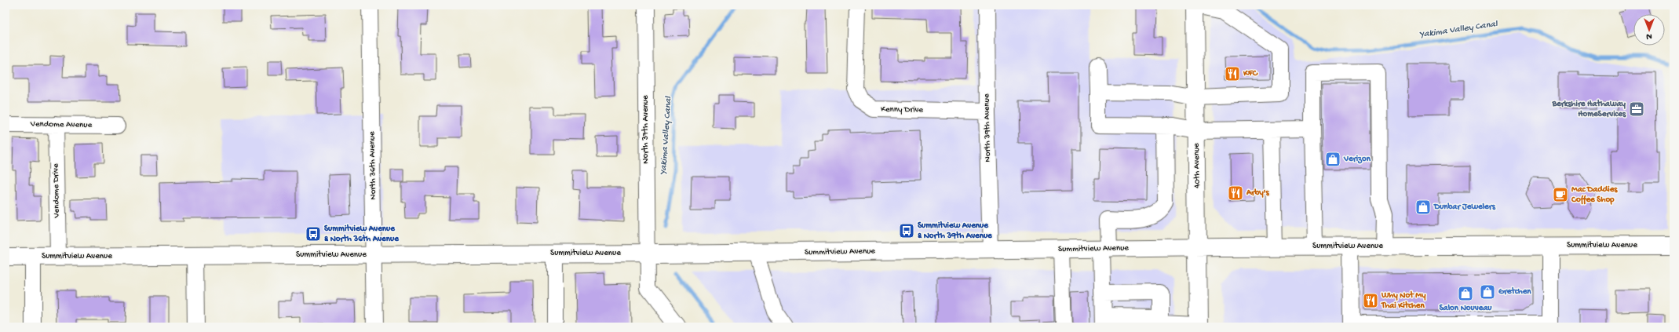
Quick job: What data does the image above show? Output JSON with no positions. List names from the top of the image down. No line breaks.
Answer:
{"streets":{"main road":["40th Avenue","Summitview Avenue"],"street":["Kenny Drive","Vendome Avenue","North 39th Avenue","North 37th Avenue","North 36th Avenue","Vendome Drive"]},"crossings":[["Kenny Drive","North 39th Avenue"],["Vendome Avenue","Vendome Drive"],["North 39th Avenue","Summitview Avenue"],["North 37th Avenue","Summitview Avenue"],["North 36th Avenue","Summitview Avenue"],["40th Avenue","Summitview Avenue"],["Vendome Drive","Summitview Avenue"]],"water":["Yakima Valley Canal"],"places":{"restaurant":["KFC","Arby's","Why Not My Thai Kitchen"],"office":["Berkshire Hathaway HomeServices"],"shop":["Verizon","Dunbar Jewelers","Gretchen","Salon Nouveau"],"cafe":["Mac Daddies Coffee Shop"],"bus stop":["Summitview Avenue & North 39th Avenue","Summitview Avenue & North 36th Avenue"]},"north":"bottom"}
